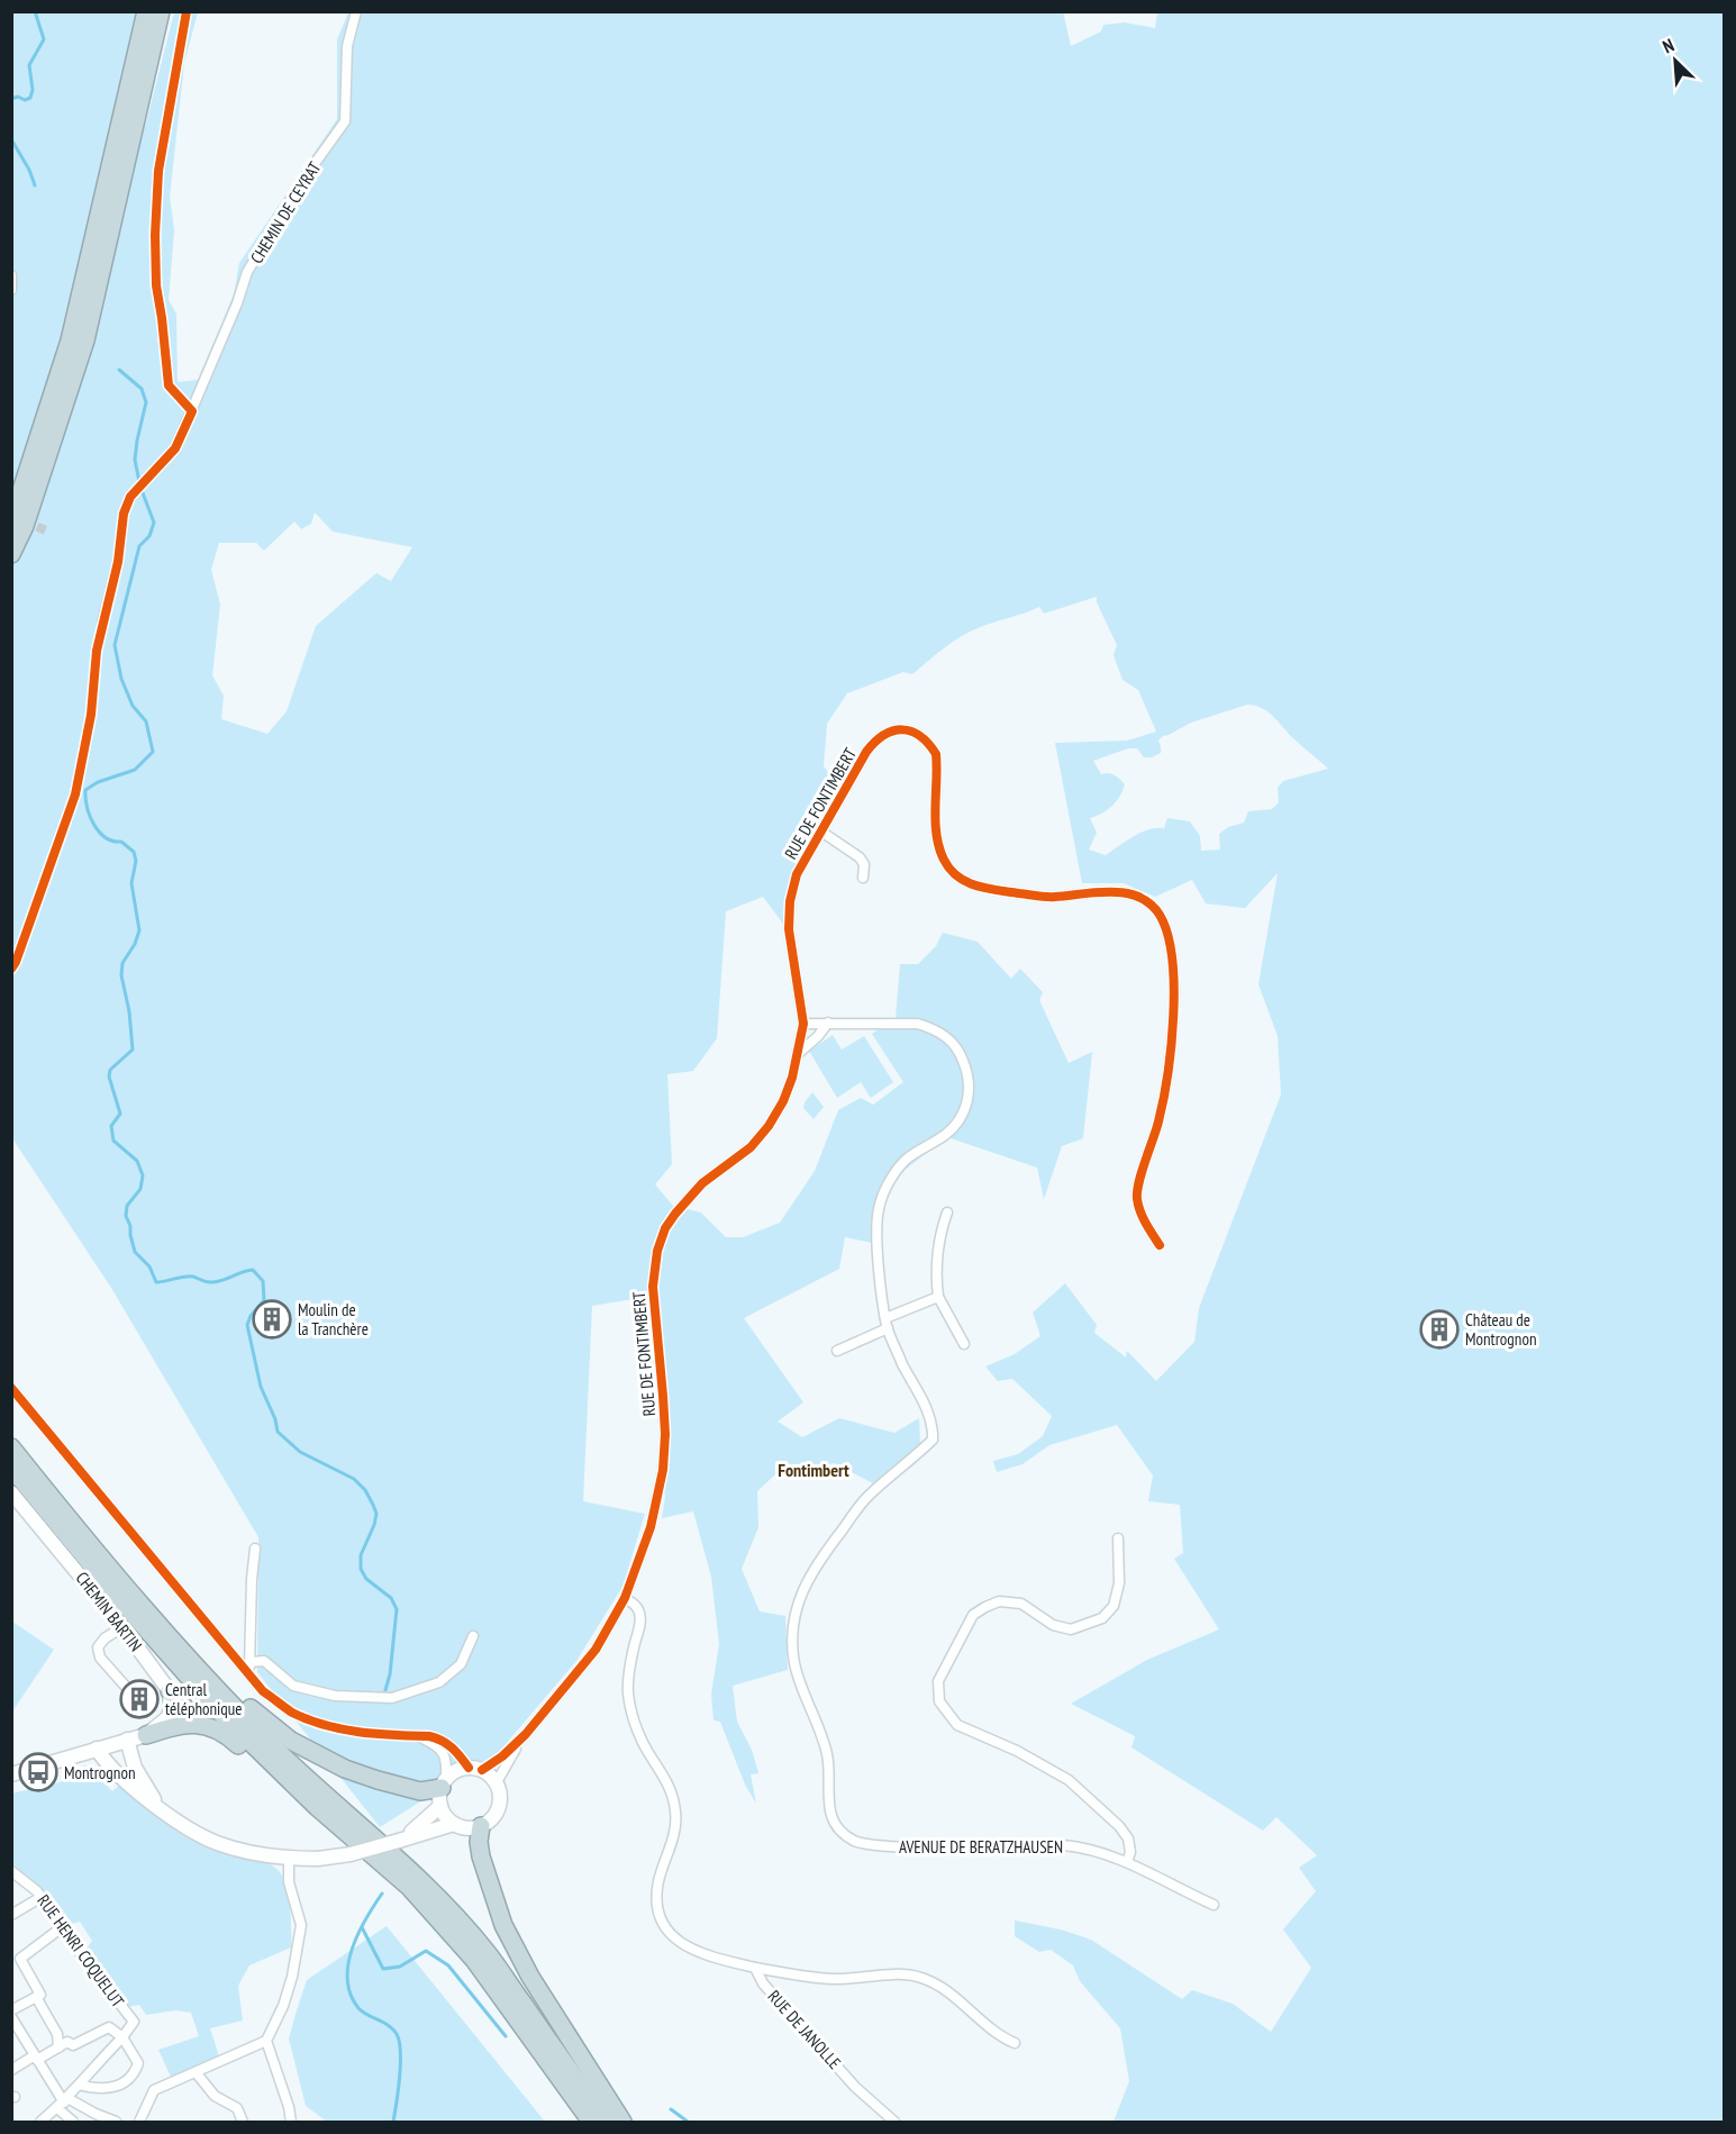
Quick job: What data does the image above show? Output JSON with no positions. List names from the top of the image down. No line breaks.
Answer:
{"streets":{"street":["CHEMIN DE CEYRAT","RUE DE FONTIMBERT","CHEMIN BARTIN","AVENUE DE BERATZHAUSEN","RUE HENRI COQUELUT","RUE DE JANOLLE"]},"crossings":[["RUE DE FONTIMBERT","AVENUE DE BERATZHAUSEN"]],"districts":["Fontimbert"],"places":{"building":["Moulin de la Tranchère","Château de Montrognon","Central téléphonique"],"bus stop":["Montrognon"]},"north":"top left"}
